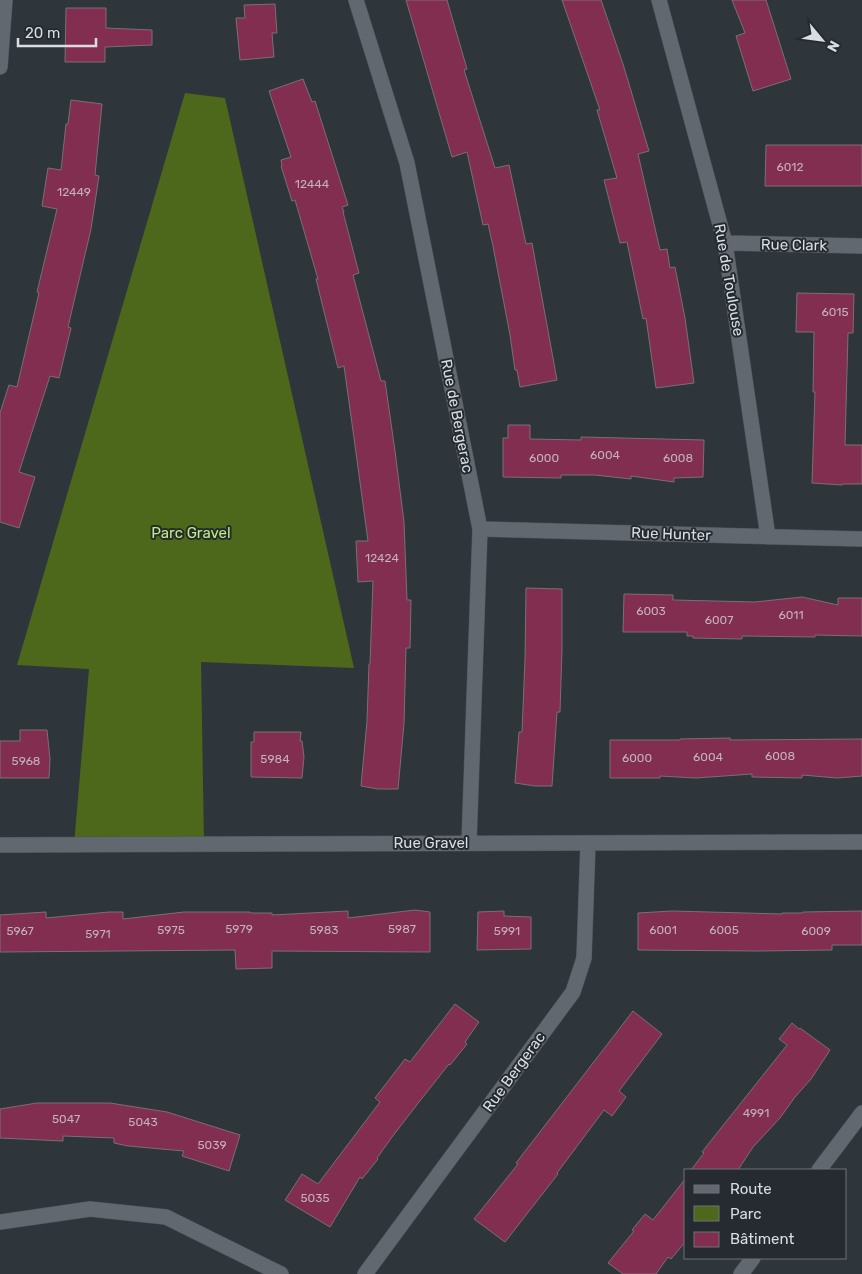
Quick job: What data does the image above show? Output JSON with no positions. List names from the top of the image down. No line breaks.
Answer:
{"streets":{"street":["Rue Clark","Rue de Toulouse","Rue de Bergerac","Rue Hunter","Rue Gravel","Rue Bergerac"]},"crossings":[["Rue Clark","Rue de Toulouse"],["Rue de Toulouse","Rue Hunter"],["Rue de Bergerac","Rue Hunter"],["Rue de Bergerac","Rue Gravel"],["Rue Gravel","Rue Bergerac"]],"parks":["Parc Gravel"],"house_numbers":["6012","12444","12449","6015","6004","6000","6008","12424","6003","6011","6007","6008","6004","6000","5984","5968","5979","5987","5975","5983","6001","6005","5967","5991","6009","5971","4991","5047","5043","5039","5035"],"legend":["Route","Parc","Bâtiment"],"scale_bar":"20 m","north":"bottom right"}
